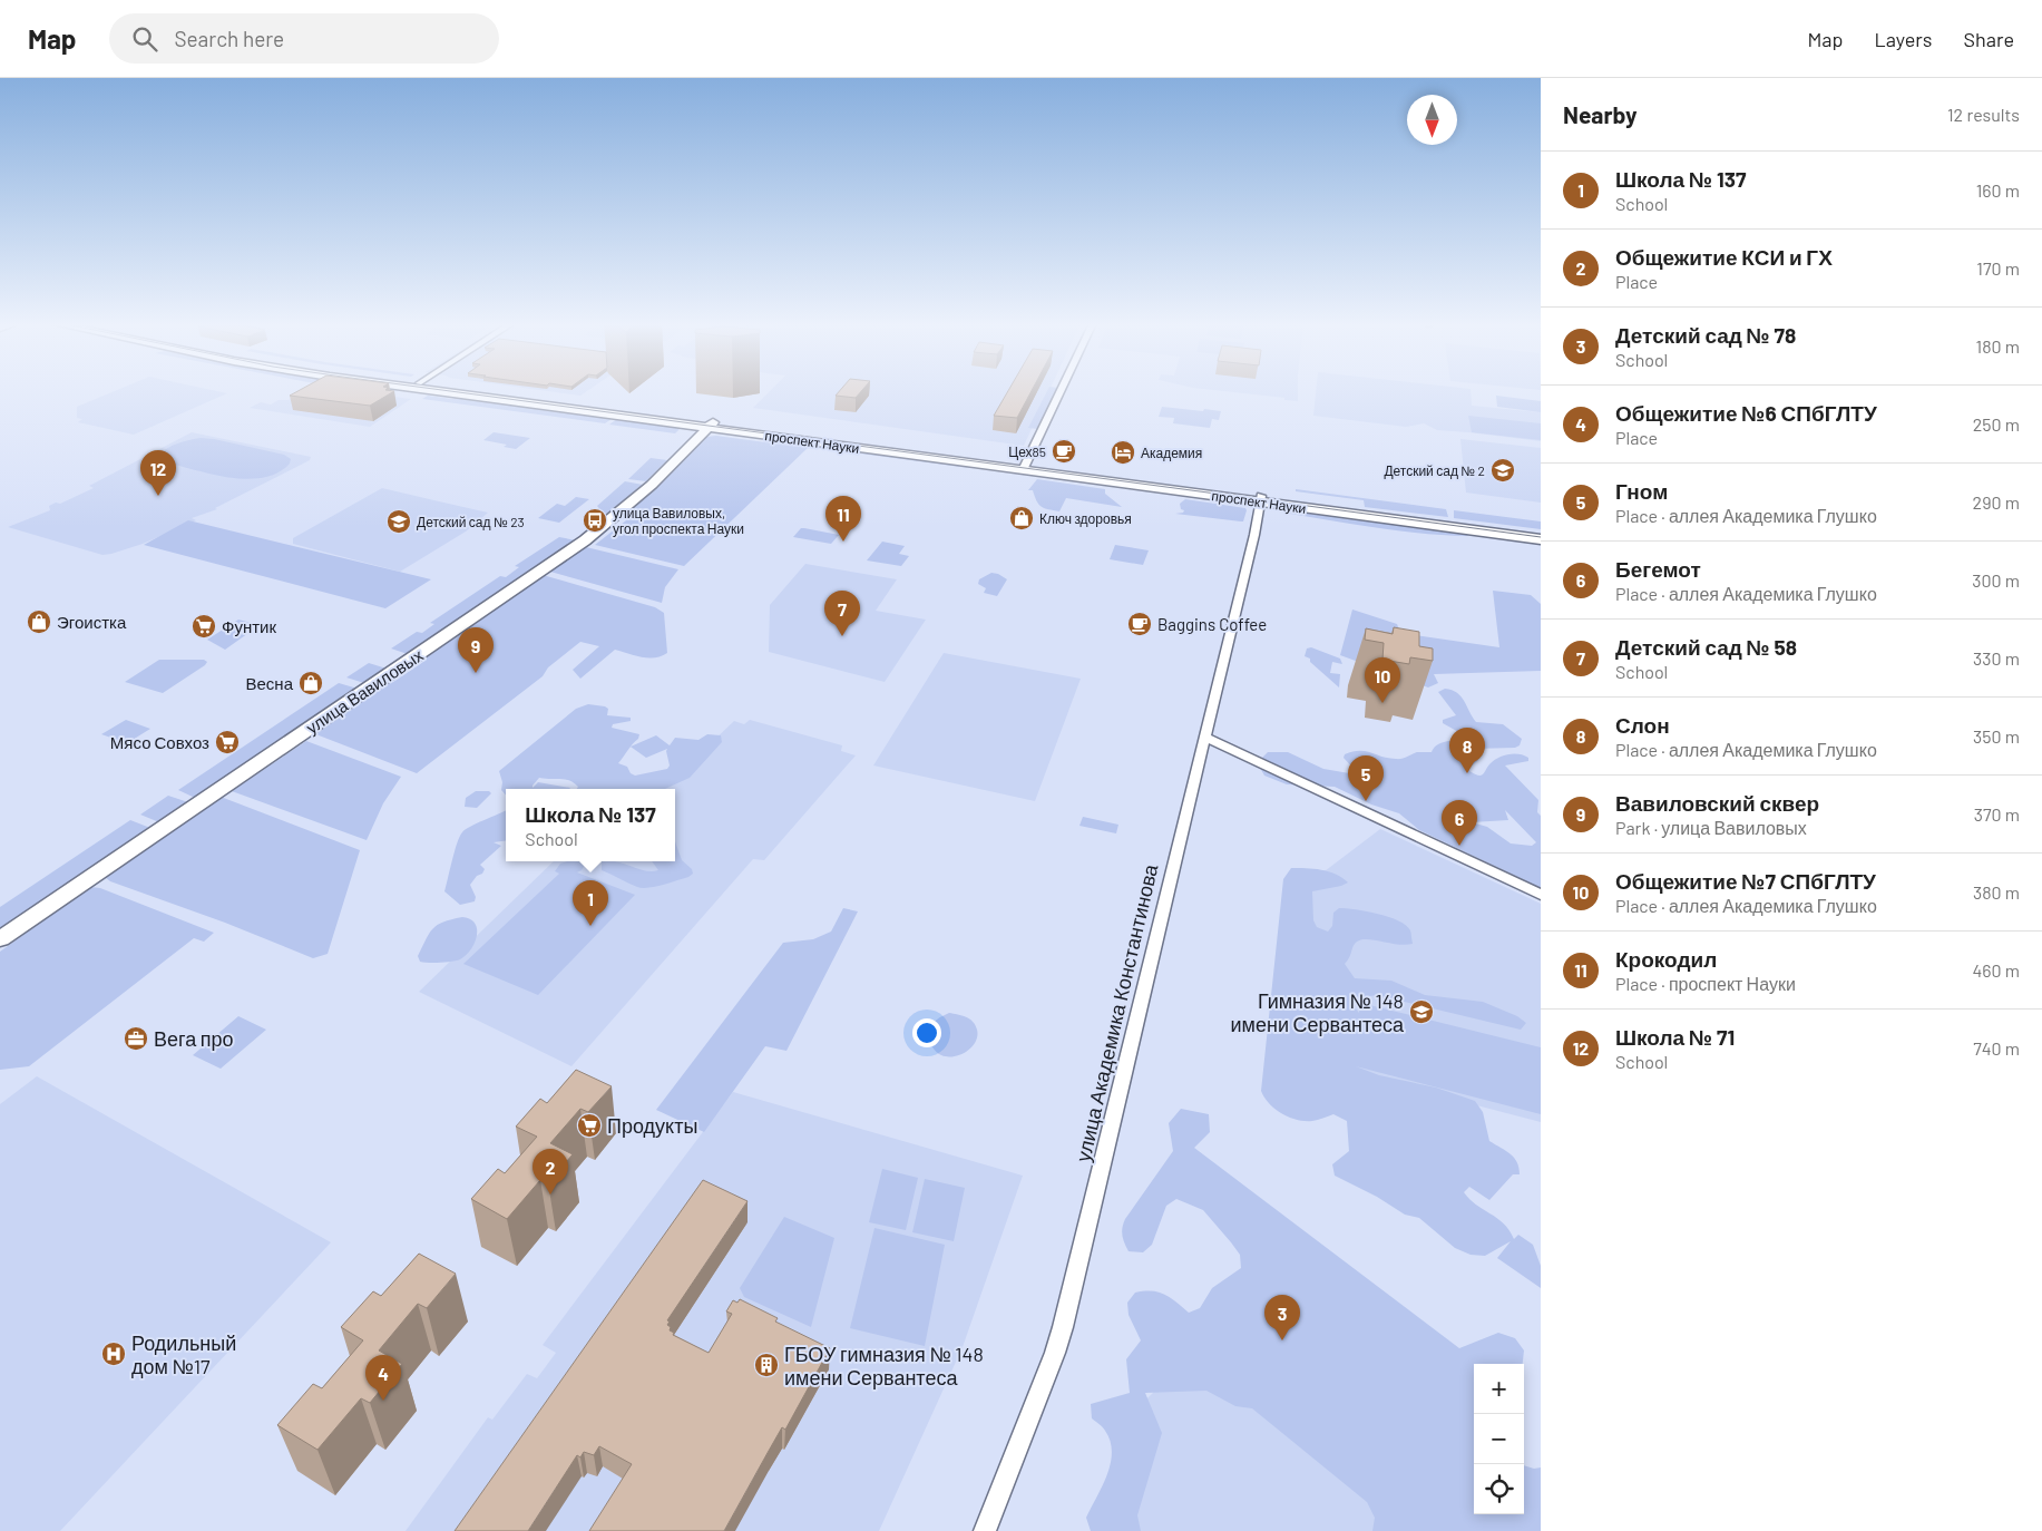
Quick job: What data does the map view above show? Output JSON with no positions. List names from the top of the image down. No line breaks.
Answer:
{"streets":{"main road":["проспект Науки","улица Вавиловых"],"street":["улица Академика Константинова"]},"crossings":[["проспект Науки","улица Вавиловых"],["проспект Науки","улица Академика Константинова"]],"places":{"cafe":["Цех85","Baggins Coffee"],"hotel":["Академия"],"school or university":["Детский сад № 2","Детский сад № 23","Гимназия № 148 имени Сервантеса"],"shop":["Ключ здоровья","Эгоистка","Весна"],"bus stop":["улица Вавиловых, угол проспекта Науки"],"supermarket":["Фунтик","Мясо Совхоз","Продукты"],"office":["Вега про"],"hospital":["Родильный дом №17"],"building":["ГБОУ гимназия № 148 имени Сервантеса"]},"north":"bottom","page":{"header":"Map","search":"Search here","nav":["Map","Layers","Share"],"heading":["Nearby","12 results"],"list":[{"mark":"1","name":"Школа № 137","note":"School","value":"160 m"},{"mark":"2","name":"Общежитие КСИ и ГХ","note":"Place","value":"170 m"},{"mark":"3","name":"Детский сад № 78","note":"School","value":"180 m"},{"mark":"4","name":"Общежитие №6 СПбГЛТУ","note":"Place","value":"250 m"},{"mark":"5","name":"Гном","note":"Place · аллея Академика Глушко","value":"290 m"},{"mark":"6","name":"Бегемот","note":"Place · аллея Академика Глушко","value":"300 m"},{"mark":"7","name":"Детский сад № 58","note":"School","value":"330 m"},{"mark":"8","name":"Слон","note":"Place · аллея Академика Глушко","value":"350 m"},{"mark":"9","name":"Вавиловский сквер","note":"Park · улица Вавиловых","value":"370 m"},{"mark":"10","name":"Общежитие №7 СПбГЛТУ","note":"Place · аллея Академика Глушко","value":"380 m"},{"mark":"11","name":"Крокодил","note":"Place · проспект Науки","value":"460 m"},{"mark":"12","name":"Школа № 71","note":"School","value":"740 m"}],"pins":["12","11","7","9","10","8","5","6","1","2","3","4"],"popup":["Школа № 137","School"],"map_buttons":["+","−"]}}
